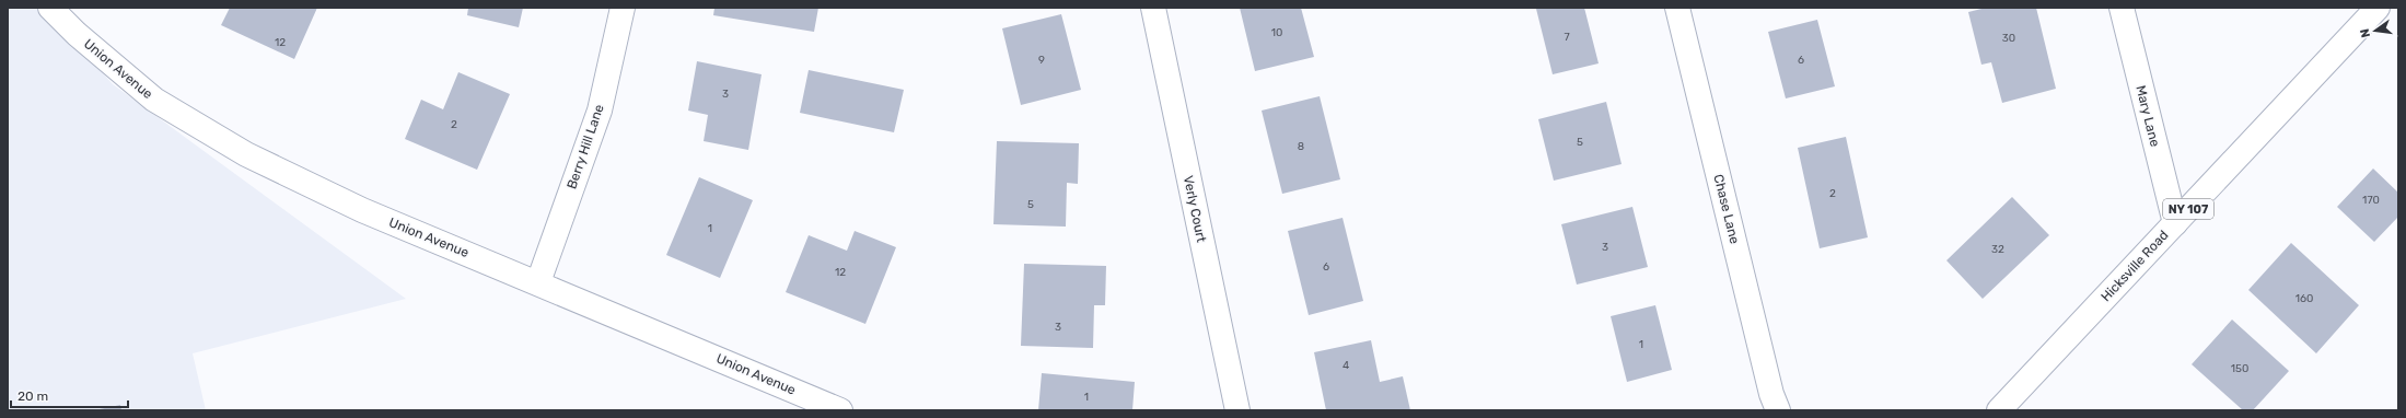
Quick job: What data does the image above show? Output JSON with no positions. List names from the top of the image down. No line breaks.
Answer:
{"streets":{"street":["Union Avenue","Mary Lane","Berry Hill Lane","Verly Court","Chase Lane","NY 107","Hicksville Road"]},"crossings":[["Union Avenue","Berry Hill Lane"],["Mary Lane","Hicksville Road"]],"house_numbers":["10","7","30","12","9","6","3","2","5","8","2","170","5","1","3","32","6","12","160","3","1","4","150","1"],"scale_bar":"20 m","north":"left"}
